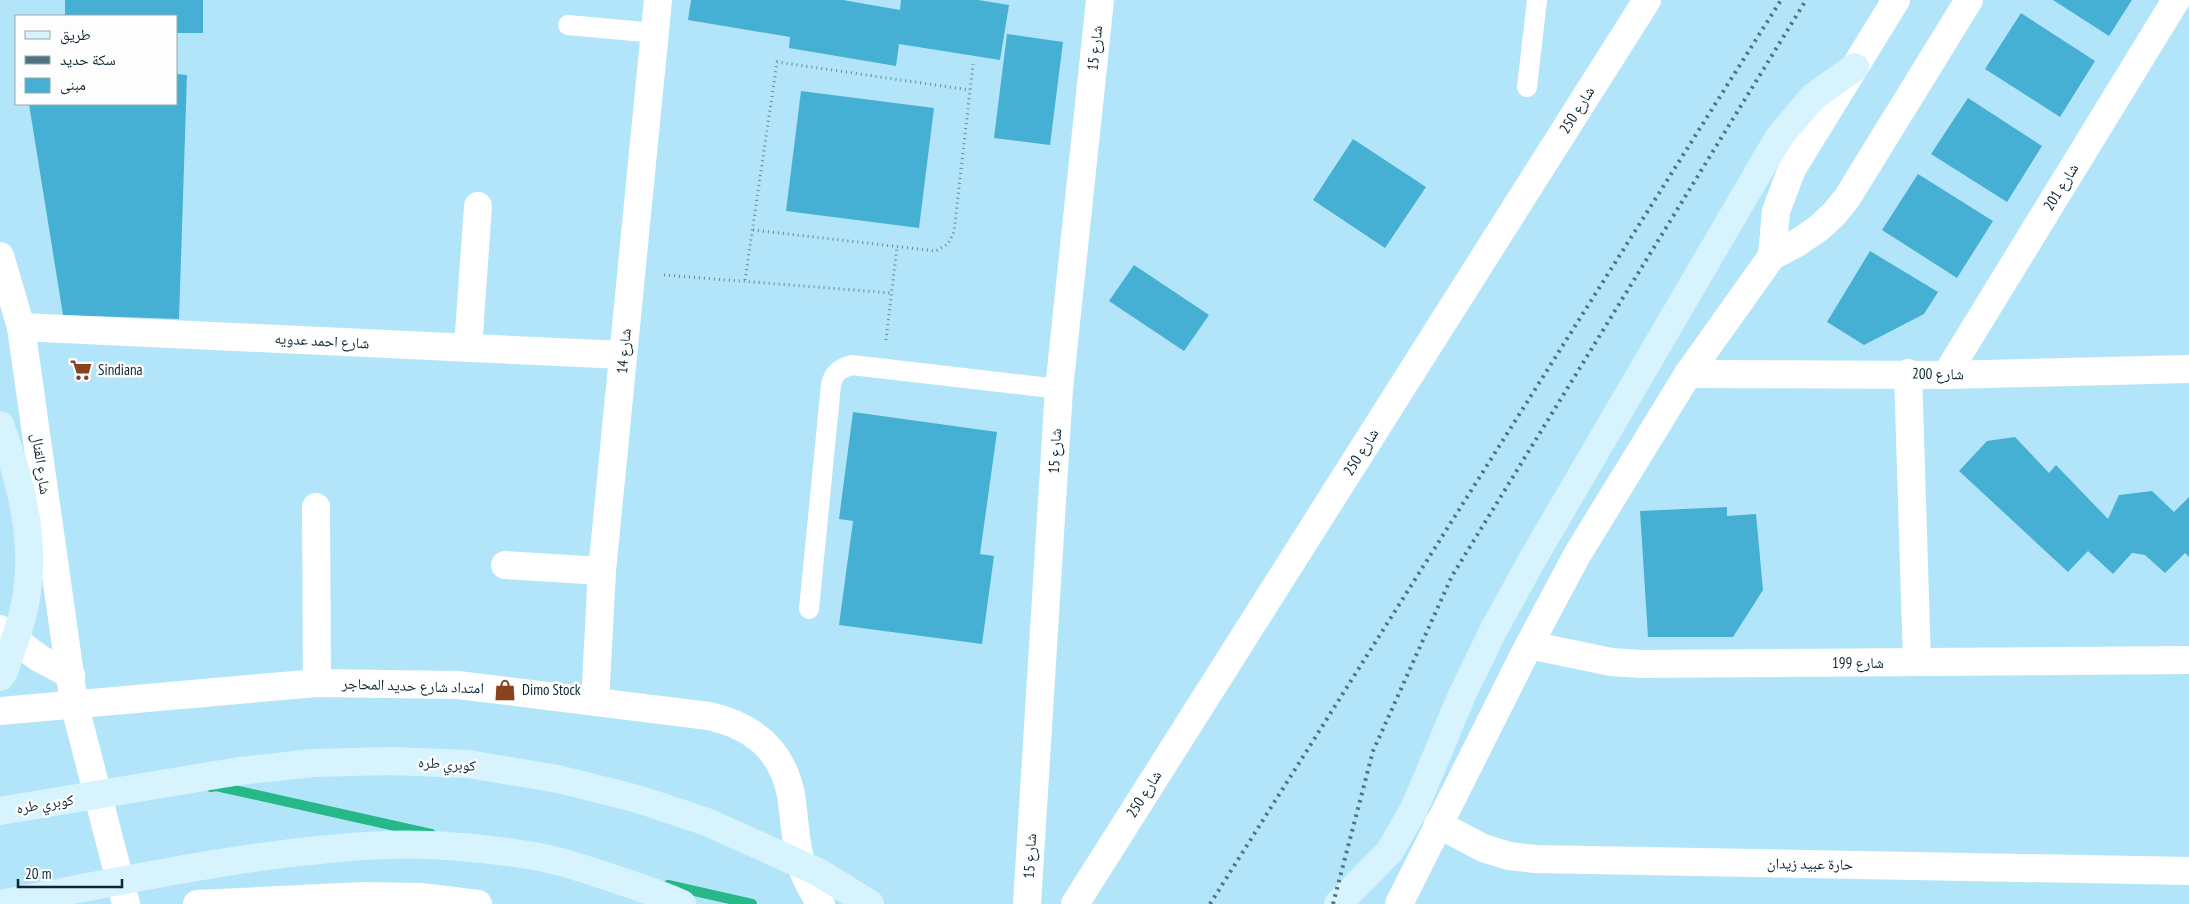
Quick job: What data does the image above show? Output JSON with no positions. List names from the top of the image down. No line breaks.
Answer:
{"streets":{"main road":["كوبري طره"],"street":["شارع 15","شارع 250","شارع 201","شارع احمد عدويه","شارع 14","شارع 200","شارع القنال","شارع 199","امتداد شارع حديد المحاجر","حارة عبيد زيدان"]},"crossings":[["شارع 201","شارع 200"],["شارع احمد عدويه","شارع 14"],["شارع احمد عدويه","شارع القنال"],["شارع 14","امتداد شارع حديد المحاجر"],["شارع القنال","امتداد شارع حديد المحاجر"]],"places":{"supermarket":["Sindiana"],"shop":["Dimo Stock"]},"legend":["طريق","سكة حديد","مبنى"],"scale_bar":"20 m"}
